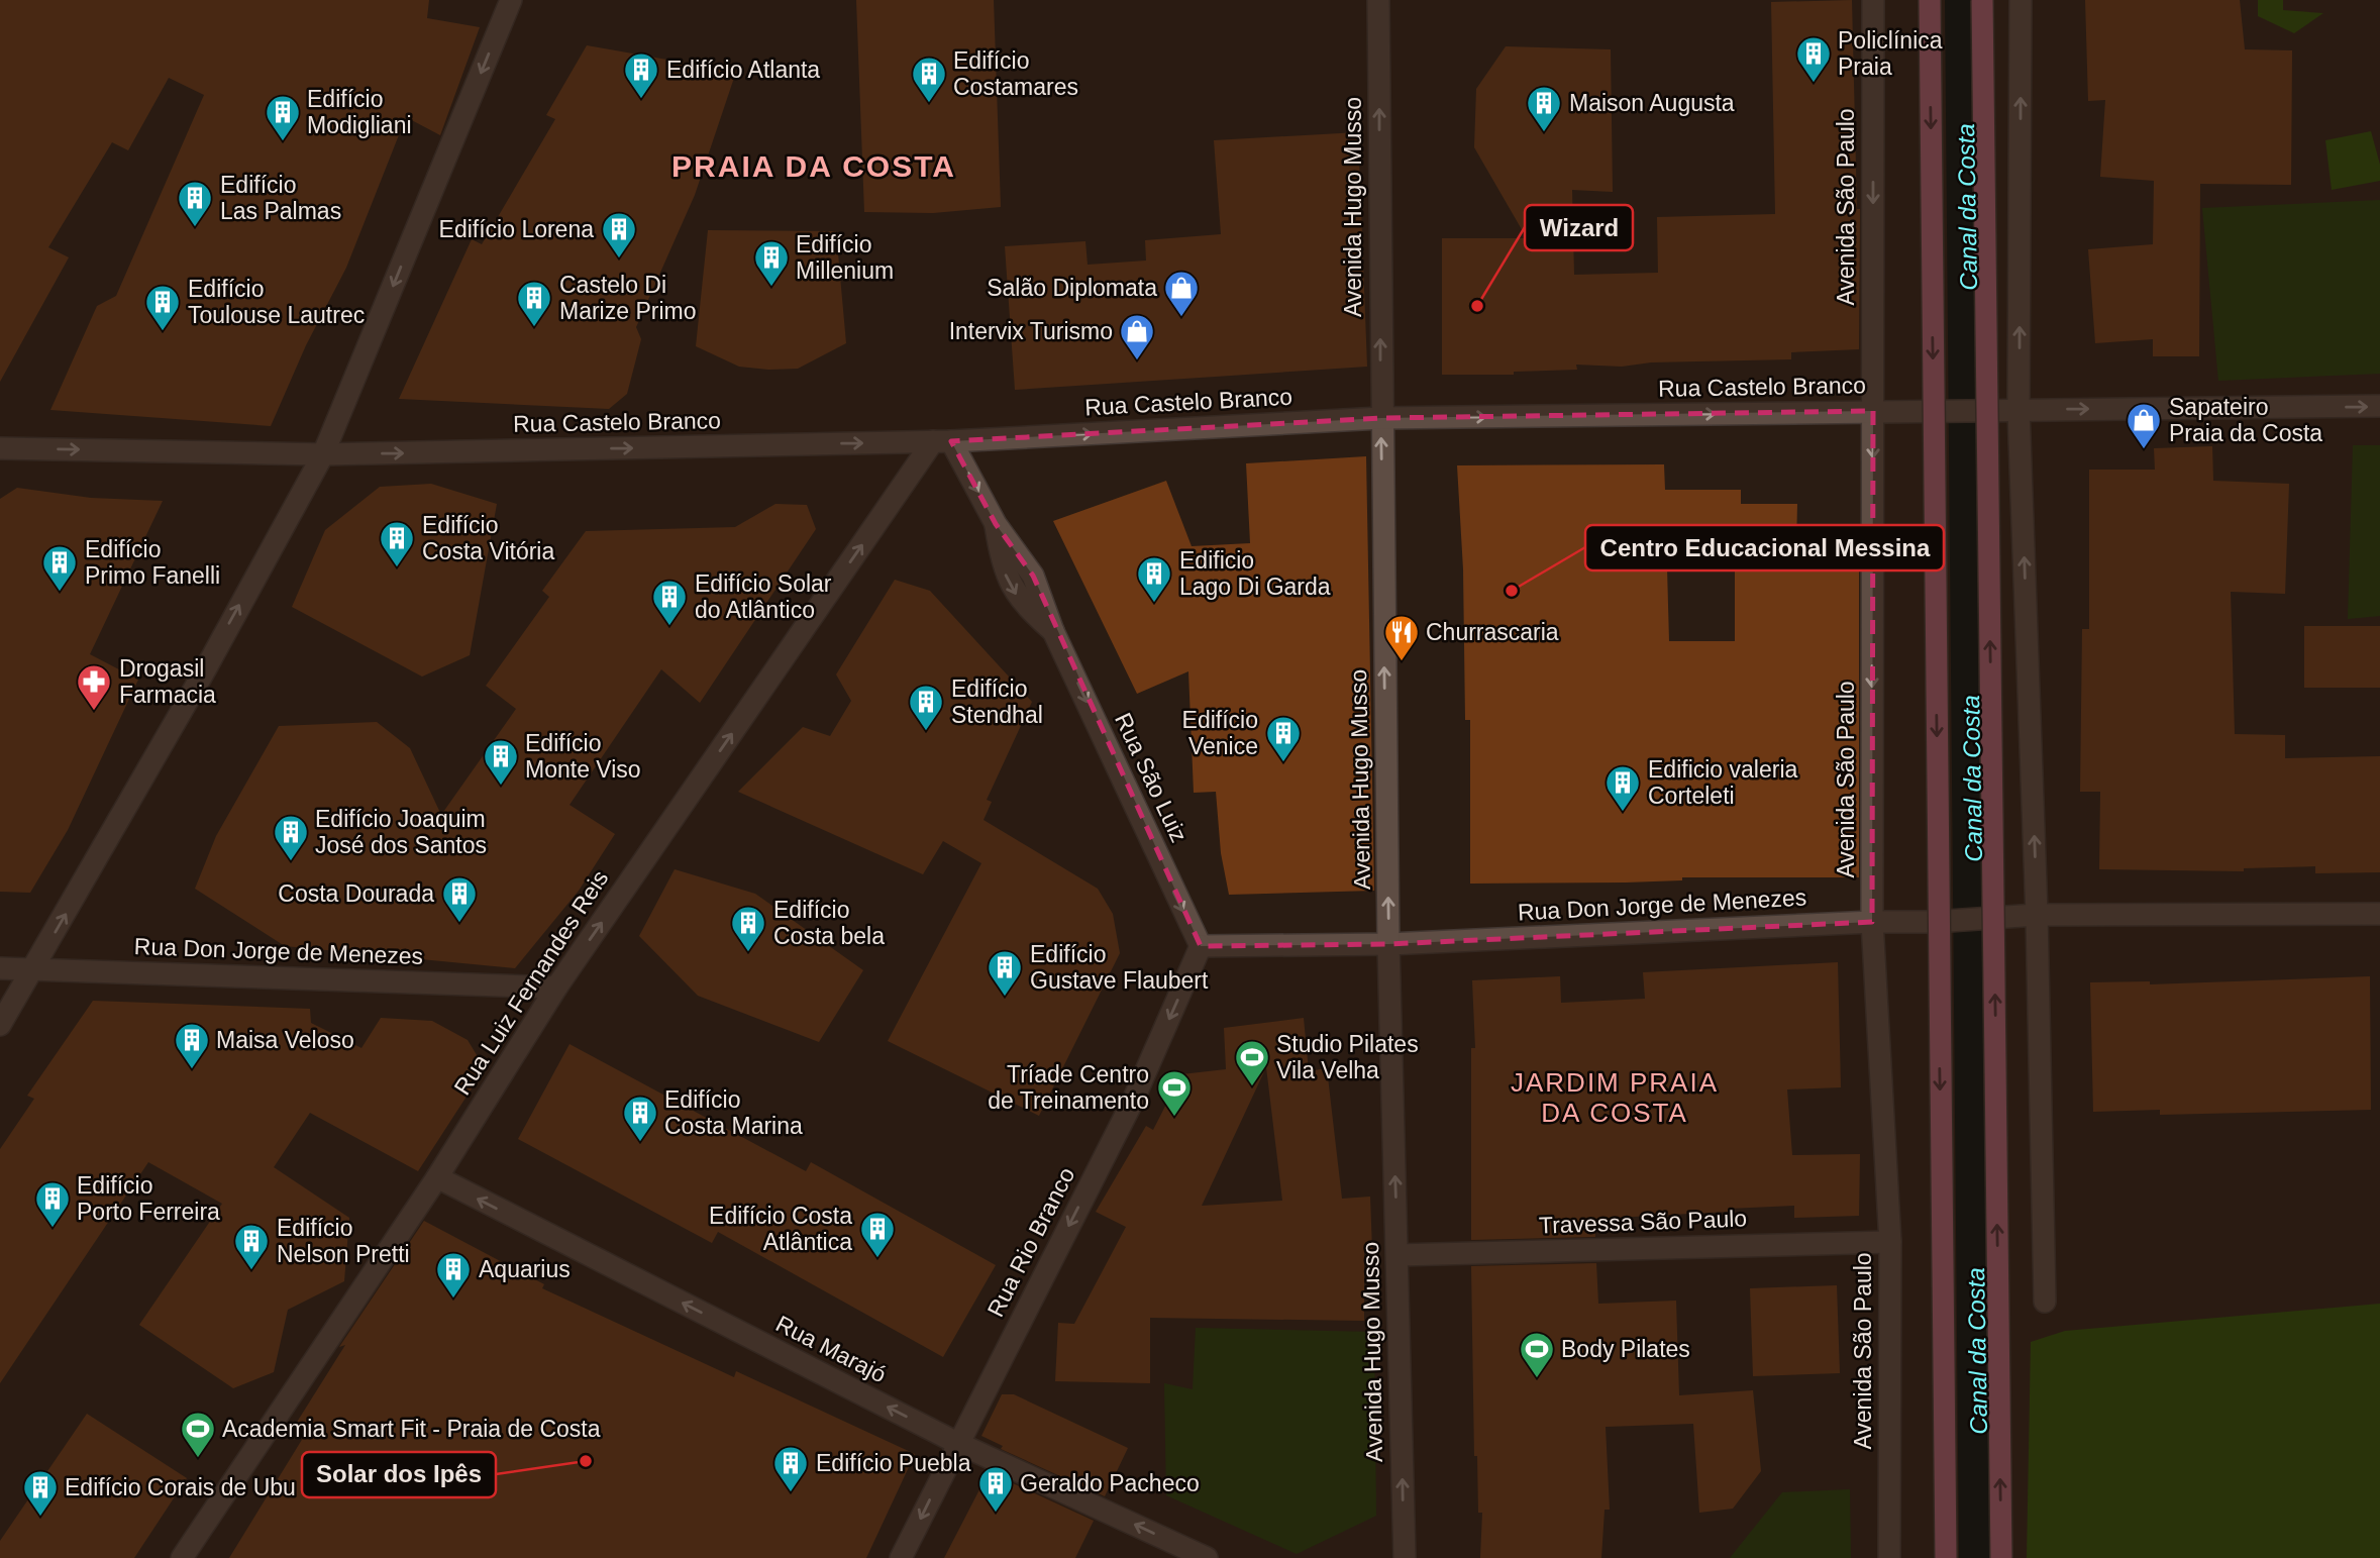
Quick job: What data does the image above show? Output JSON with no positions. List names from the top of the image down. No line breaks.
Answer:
{"streets":{"street":["Avenida Hugo Musso","Avenida São Paulo","Rua Castelo Branco","Rua São Luiz","Rua Don Jorge de Menezes","Rua Luiz Fernandes Reis","Travessa São Paulo","Rua Rio Branco","Rua Marajó"]},"crossings":[["Avenida Hugo Musso","Rua Castelo Branco"],["Avenida Hugo Musso","Rua Don Jorge de Menezes"],["Avenida Hugo Musso","Travessa São Paulo"],["Avenida São Paulo","Rua Castelo Branco"],["Avenida São Paulo","Rua Don Jorge de Menezes"],["Avenida São Paulo","Travessa São Paulo"],["Rua Castelo Branco","Rua São Luiz"],["Rua Castelo Branco","Rua Luiz Fernandes Reis"],["Rua São Luiz","Rua Don Jorge de Menezes"],["Rua São Luiz","Rua Luiz Fernandes Reis"],["Rua São Luiz","Rua Rio Branco"],["Rua Don Jorge de Menezes","Rua Luiz Fernandes Reis"],["Rua Don Jorge de Menezes","Rua Rio Branco"],["Rua Luiz Fernandes Reis","Rua Marajó"],["Rua Rio Branco","Rua Marajó"]],"one_way":["Avenida Hugo Musso","Rua Castelo Branco","Rua São Luiz","Rua Luiz Fernandes Reis","Rua Rio Branco","Rua Marajó"],"districts":["PRAIA DA COSTA","JARDIM PRAIA DA COSTA"],"water":["Canal da Costa"],"places":{"building":["Policlínica Praia","Edifício Atlanta","Edifício Costamares","Maison Augusta","Edifício Modigliani","Edifício Las Palmas","Edifício Lorena","Edifício Millenium","Castelo Di Marize Primo","Edifício Toulouse Lautrec","Edifício Costa Vitória","Edifício Primo Fanelli","Edificio Lago Di Garda","Edifício Solar do Atlântico","Edifício Stendhal","Edifício Venice","Edifício Monte Viso","Edificio valeria Corteleti","Edifício Joaquim José dos Santos","Costa Dourada","Edifício Costa bela","Edifício Gustave Flaubert","Maisa Veloso","Edifício Costa Marina","Edifício Porto Ferreira","Edifício Costa Atlântica","Edifício Nelson Pretti","Aquarius","Edifício Puebla","Geraldo Pacheco","Edifício Corais de Ubu"],"other":["Wizard","Centro Educacional Messina","Solar dos Ipês"],"shop":["Salão Diplomata","Intervix Turismo","Sapateiro Praia da Costa"],"restaurant":["Churrascaria"],"pharmacy":["Drogasil Farmacia"],"sports":["Studio Pilates Vila Velha","Tríade Centro de Treinamento","Body Pilates","Academia Smart Fit - Praia de Costa"]}}
